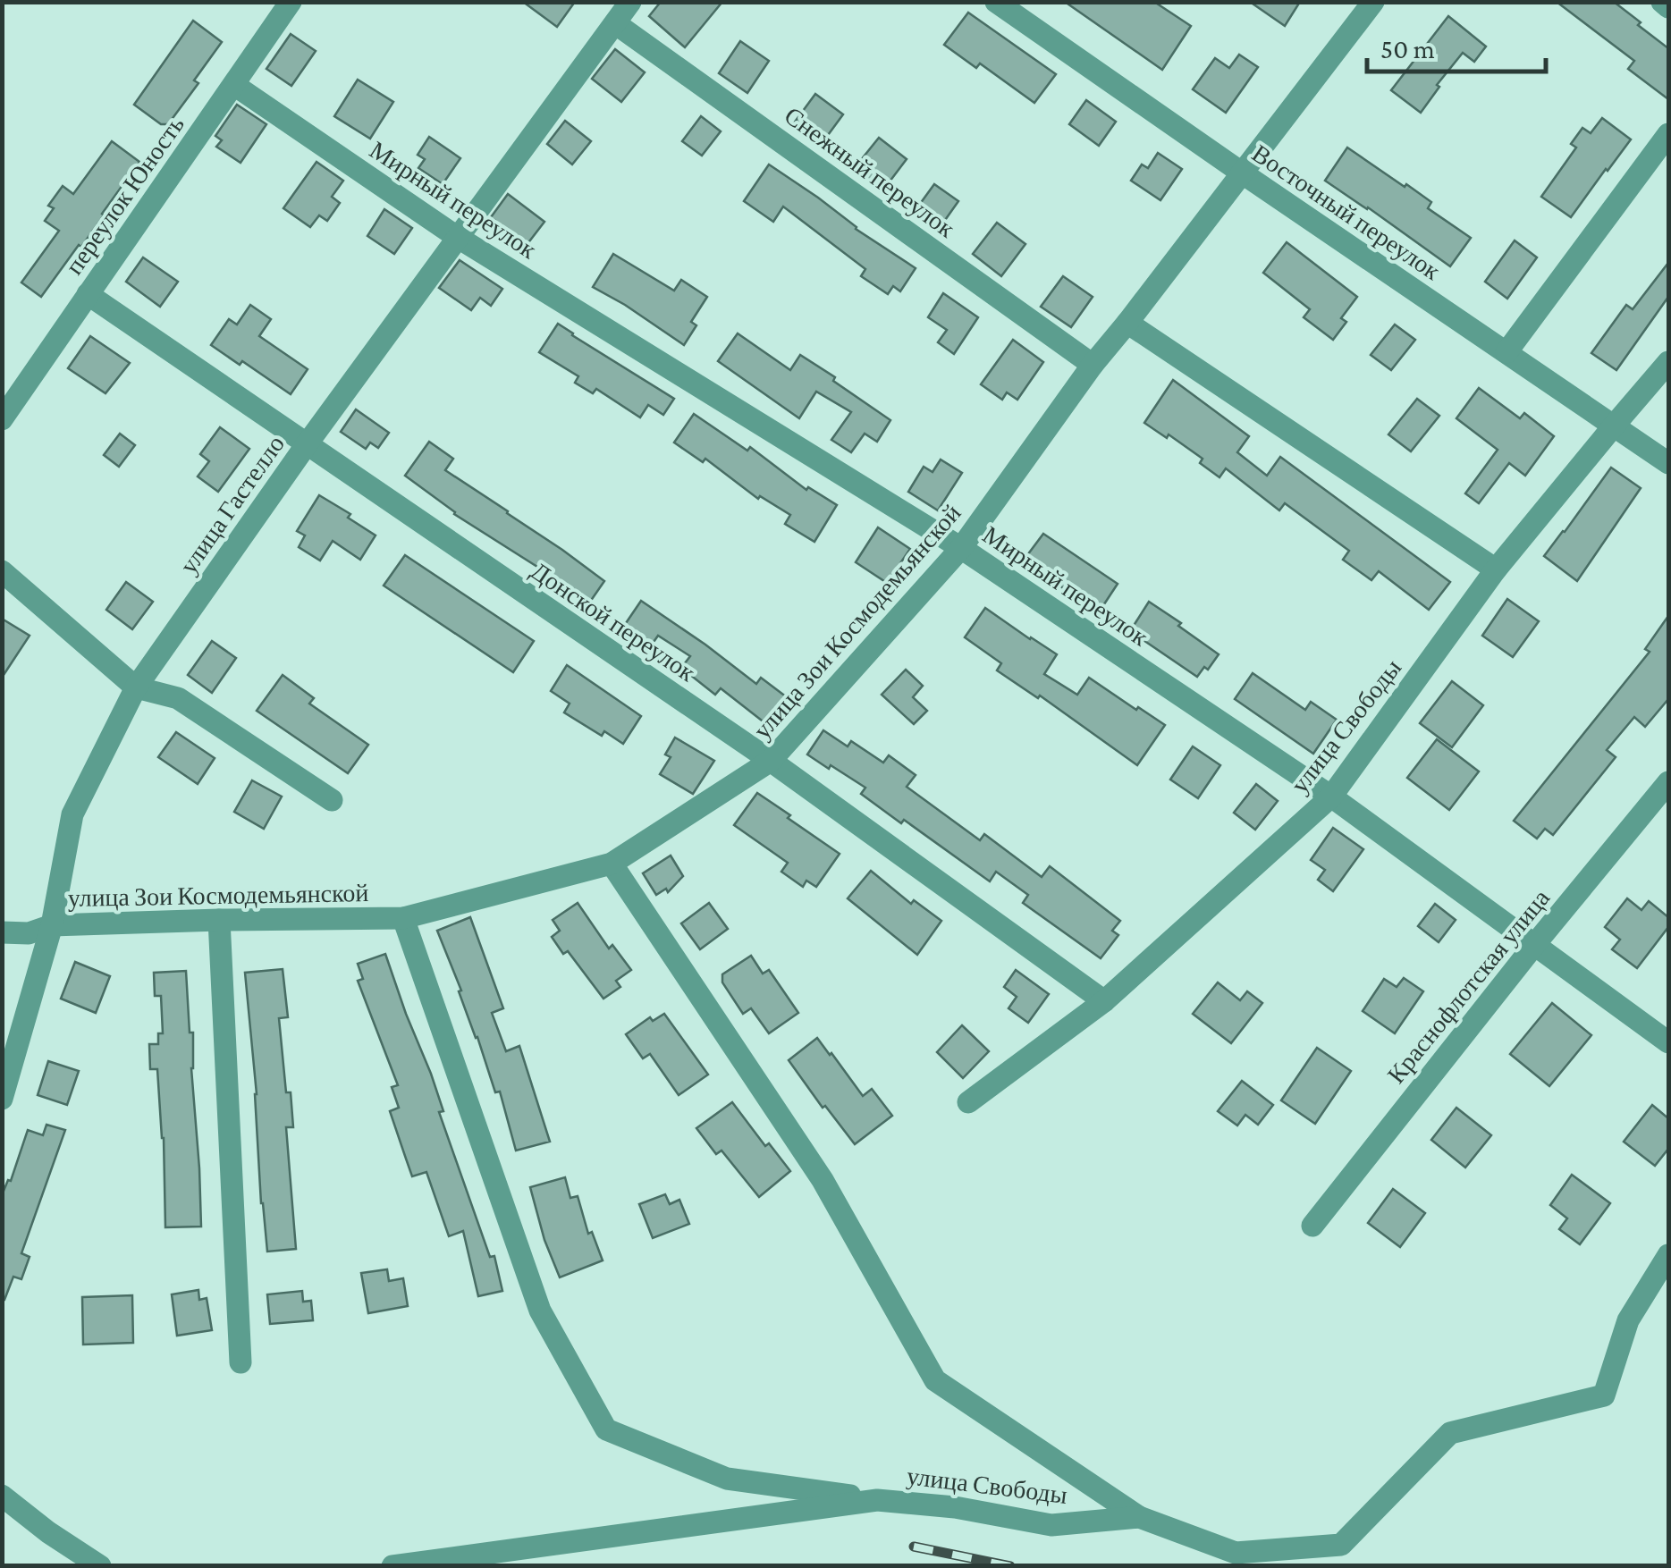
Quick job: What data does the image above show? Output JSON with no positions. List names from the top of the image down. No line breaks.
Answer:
{"streets":{"street":["Снежный переулок","переулок Юность","Мирный переулок","Восточный переулок","улица Гастелло","Донской переулок","улица Зои Космодемьянской","улица Свободы","Краснофлотская улица"]},"crossings":[["Снежный переулок","улица Гастелло"],["Снежный переулок","улица Зои Космодемьянской"],["переулок Юность","Мирный переулок"],["переулок Юность","Донской переулок"],["Мирный переулок","улица Гастелло"],["Мирный переулок","улица Зои Космодемьянской"],["Мирный переулок","улица Свободы"],["Мирный переулок","Краснофлотская улица"],["Восточный переулок","улица Зои Космодемьянской"],["Восточный переулок","улица Свободы"],["улица Гастелло","Донской переулок"],["улица Гастелло","улица Зои Космодемьянской"],["Донской переулок","улица Зои Космодемьянской"],["Донской переулок","улица Свободы"]],"scale_bar":"50 m"}
